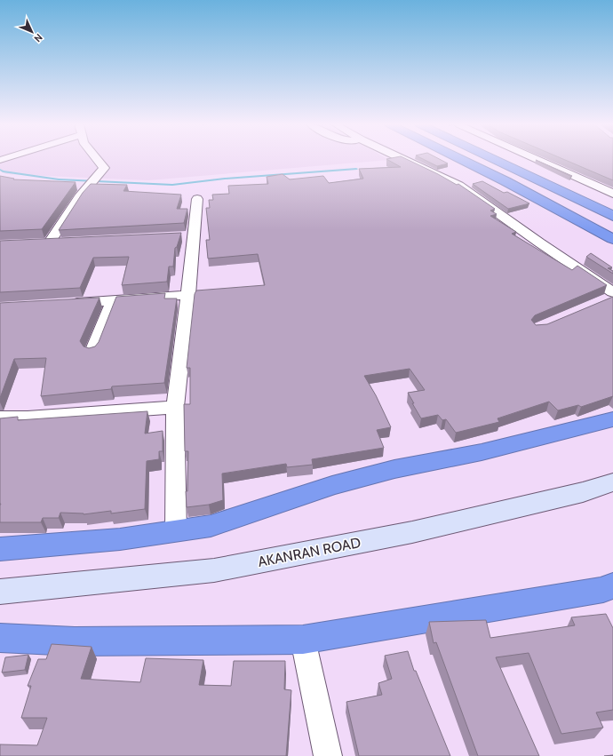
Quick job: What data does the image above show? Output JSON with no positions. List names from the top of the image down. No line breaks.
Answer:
{"streets":{"main road":["AKANRAN ROAD"]},"north":"bottom right"}
